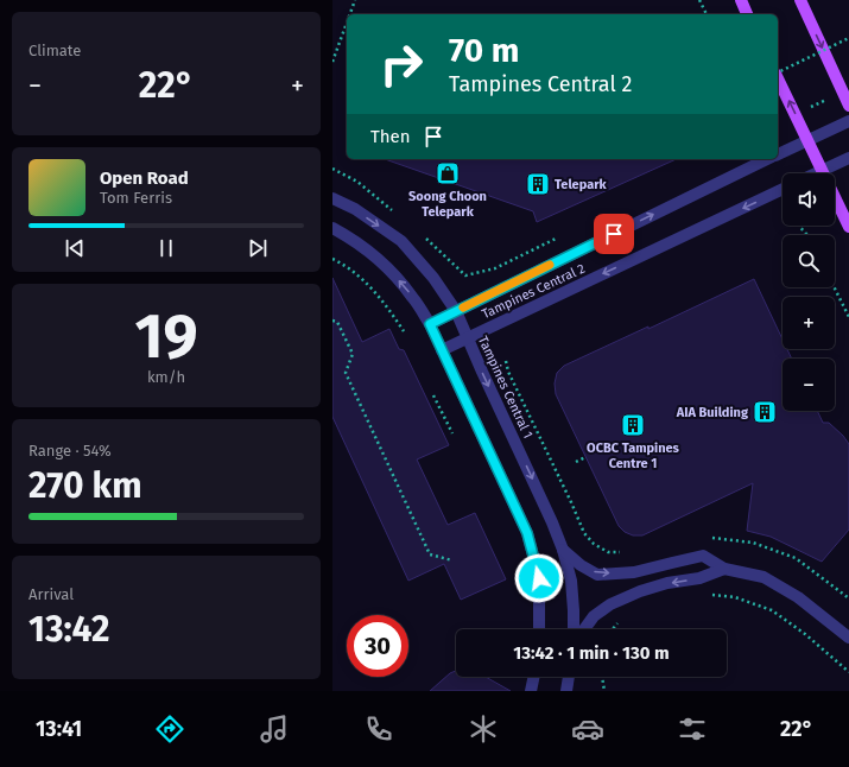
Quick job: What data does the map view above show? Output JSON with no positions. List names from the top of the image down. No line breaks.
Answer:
{"streets":{"street":["Tampines Central 2","Tampines Central 1"]},"crossings":[["Tampines Central 2","Tampines Central 1"]],"places":{"shop":["Soong Choon Telepark"],"building":["Telepark","AIA Building","OCBC Tampines Centre 1"]},"page":{"tile":["Climate",["19","km/h"],["Range · 54%","270 km"],["Arrival","13:42"]],"turn":["70 m","Tampines Central 2"],"heat":["−","22°","+"],"then":"Then","song":["Open Road","Tom Ferris"],"map_buttons":["+","−"],"limit":"30","trip":"13:42 · 1 min · 130 m","tabs":["13:41","22°"]}}
